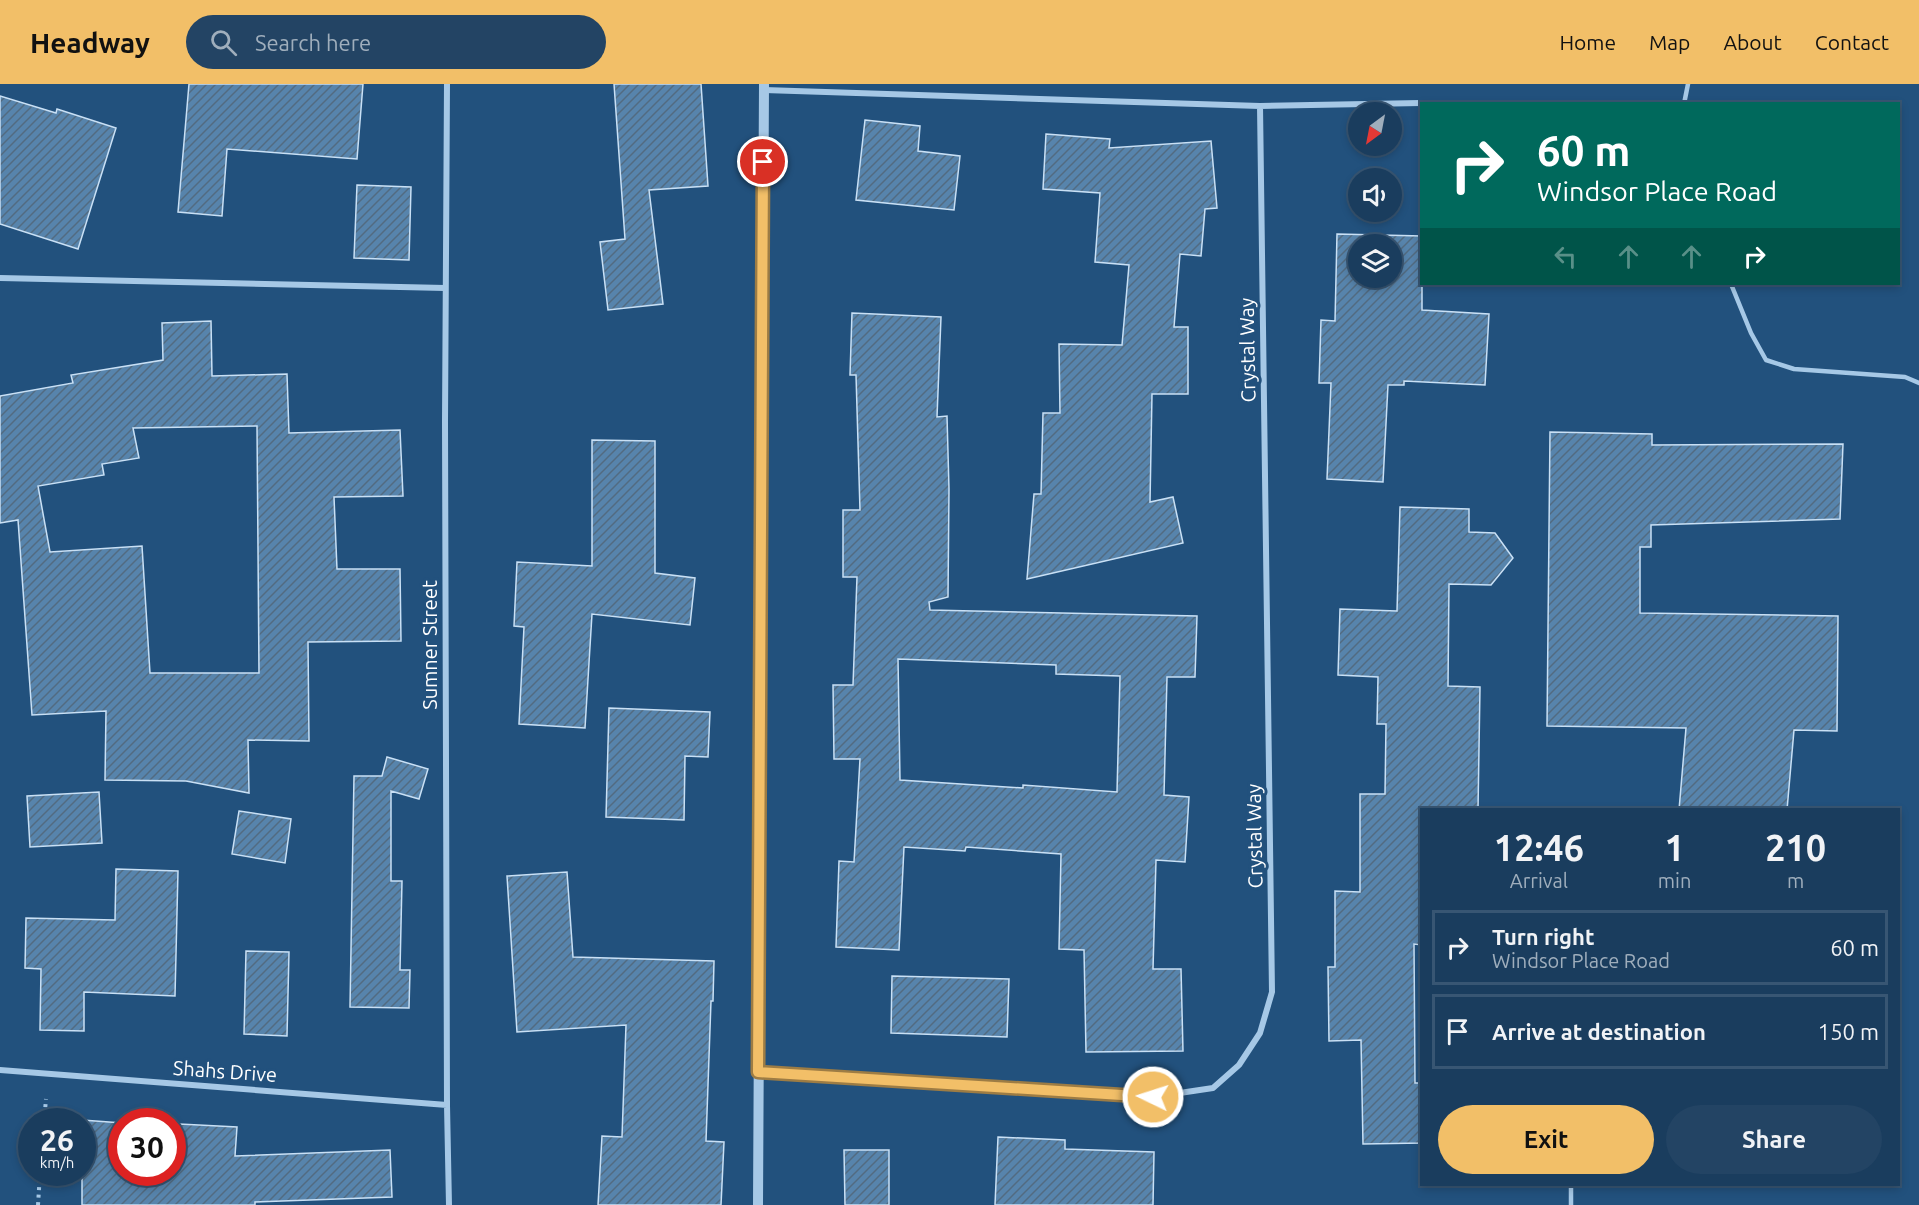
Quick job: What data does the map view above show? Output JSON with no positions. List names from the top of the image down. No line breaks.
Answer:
{"streets":{"street":["Crystal Way","Sumner Street","Shahs Drive"]},"crossings":[["Sumner Street","Shahs Drive"]],"north":"bottom left","page":{"header":"Headway","search":"Search here","nav":["Home","Map","About","Contact"],"turn":["60 m","Windsor Place Road"],"eta":["12:46","Arrival","1","min","210","m"],"list":[{"name":"Turn right","note":"Windsor Place Road","value":"60 m"},{"name":"Arrive at destination","value":"150 m"}],"buttons":["Exit","Share"],"speed":"26 km/h","limit":"30"}}
